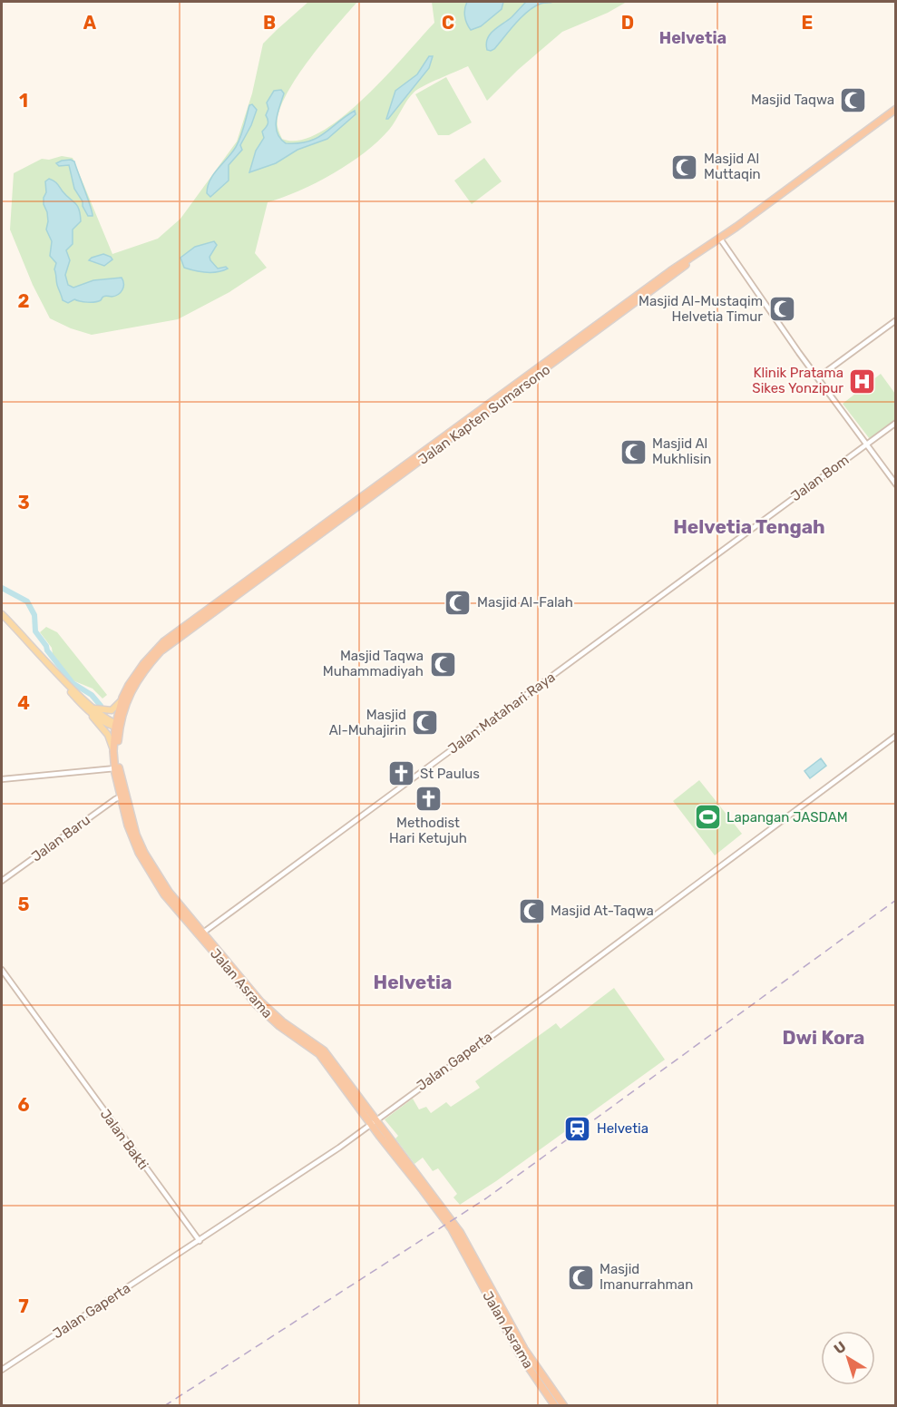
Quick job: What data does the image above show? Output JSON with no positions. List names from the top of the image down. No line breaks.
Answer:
{"streets":{"highway":["Jalan Kapten Sumarsono","Jalan Asrama"],"street":["Jalan Bom","Jalan Matahari Raya","Jalan Baru","Jalan Gaperta","Jalan Bakti"]},"crossings":[["Jalan Kapten Sumarsono","Jalan Asrama"],["Jalan Bom","Jalan Matahari Raya"],["Jalan Matahari Raya","Jalan Asrama"],["Jalan Baru","Jalan Asrama"],["Jalan Asrama","Jalan Gaperta"],["Jalan Gaperta","Jalan Bakti"]],"districts":["Helvetia","Helvetia Tengah","Helvetia","Dwi Kora"],"places":{"mosque":["Masjid Taqwa","Masjid Al Muttaqin","Masjid Al-Mustaqim Helvetia Timur","Masjid Al Mukhlisin","Masjid Al-Falah","Masjid Taqwa Muhammadiyah","Masjid Al-Muhajirin","Masjid At-Taqwa","Masjid Imanurrahman"],"hospital":["Klinik Pratama Sikes Yonzipur"],"church":["St Paulus","Methodist Hari Ketujuh"],"sports":["Lapangan JASDAM"],"station":["Helvetia"]},"north":"top left","grid":{"columns":["A","B","C","D","E"],"rows":["1","2","3","4","5","6","7"]}}
